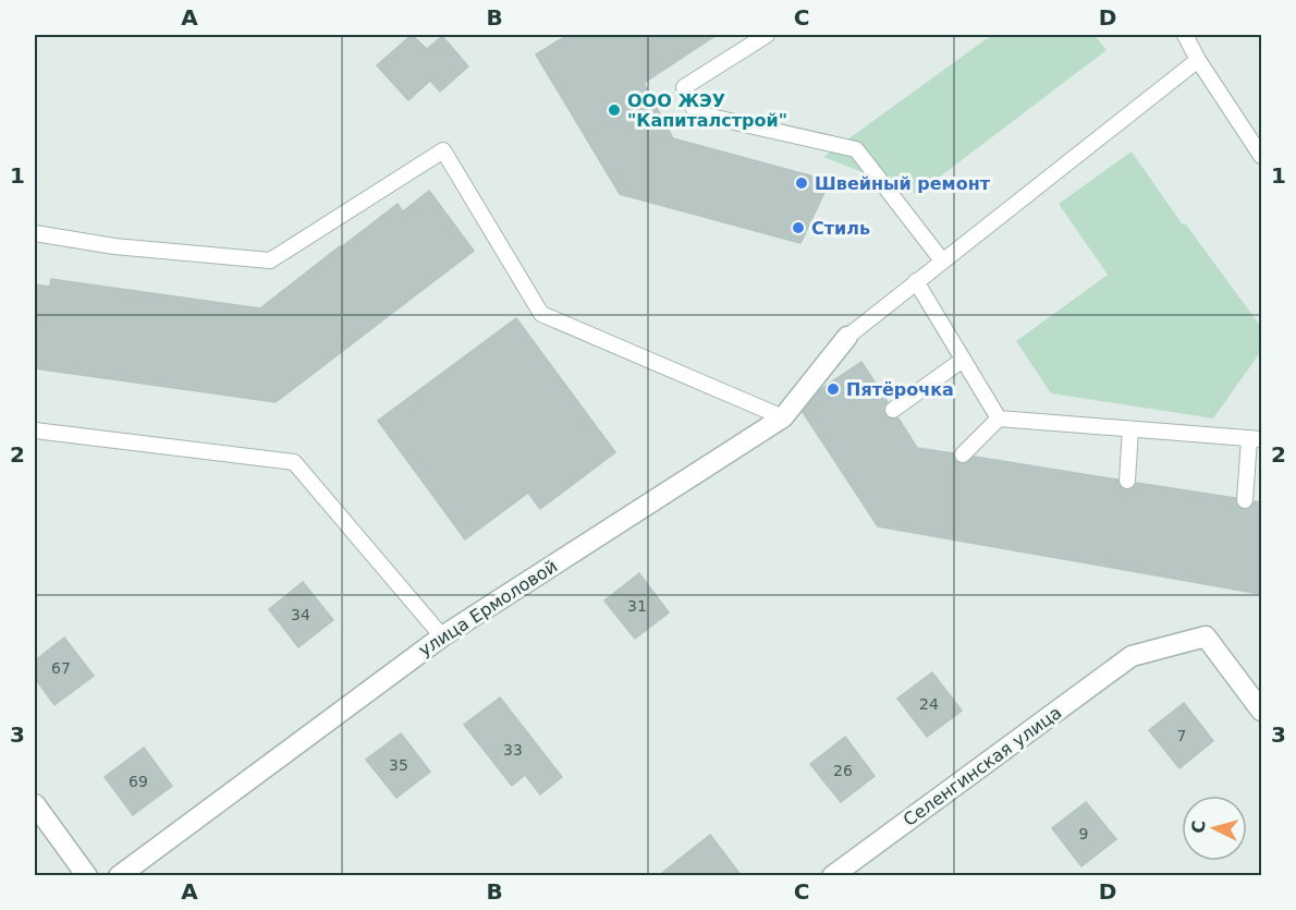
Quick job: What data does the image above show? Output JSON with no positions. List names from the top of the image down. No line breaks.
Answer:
{"streets":{"street":["улица Ермоловой","Селенгинская улица"]},"places":["ООО ЖЭУ \"Капиталстрой\"","Швейный ремонт","Стиль","Пятёрочка"],"house_numbers":["31","34","67","24","7","33","35","26","69","9"],"north":"left","grid":{"columns":["A","B","C","D"],"rows":["1","2","3"]}}
